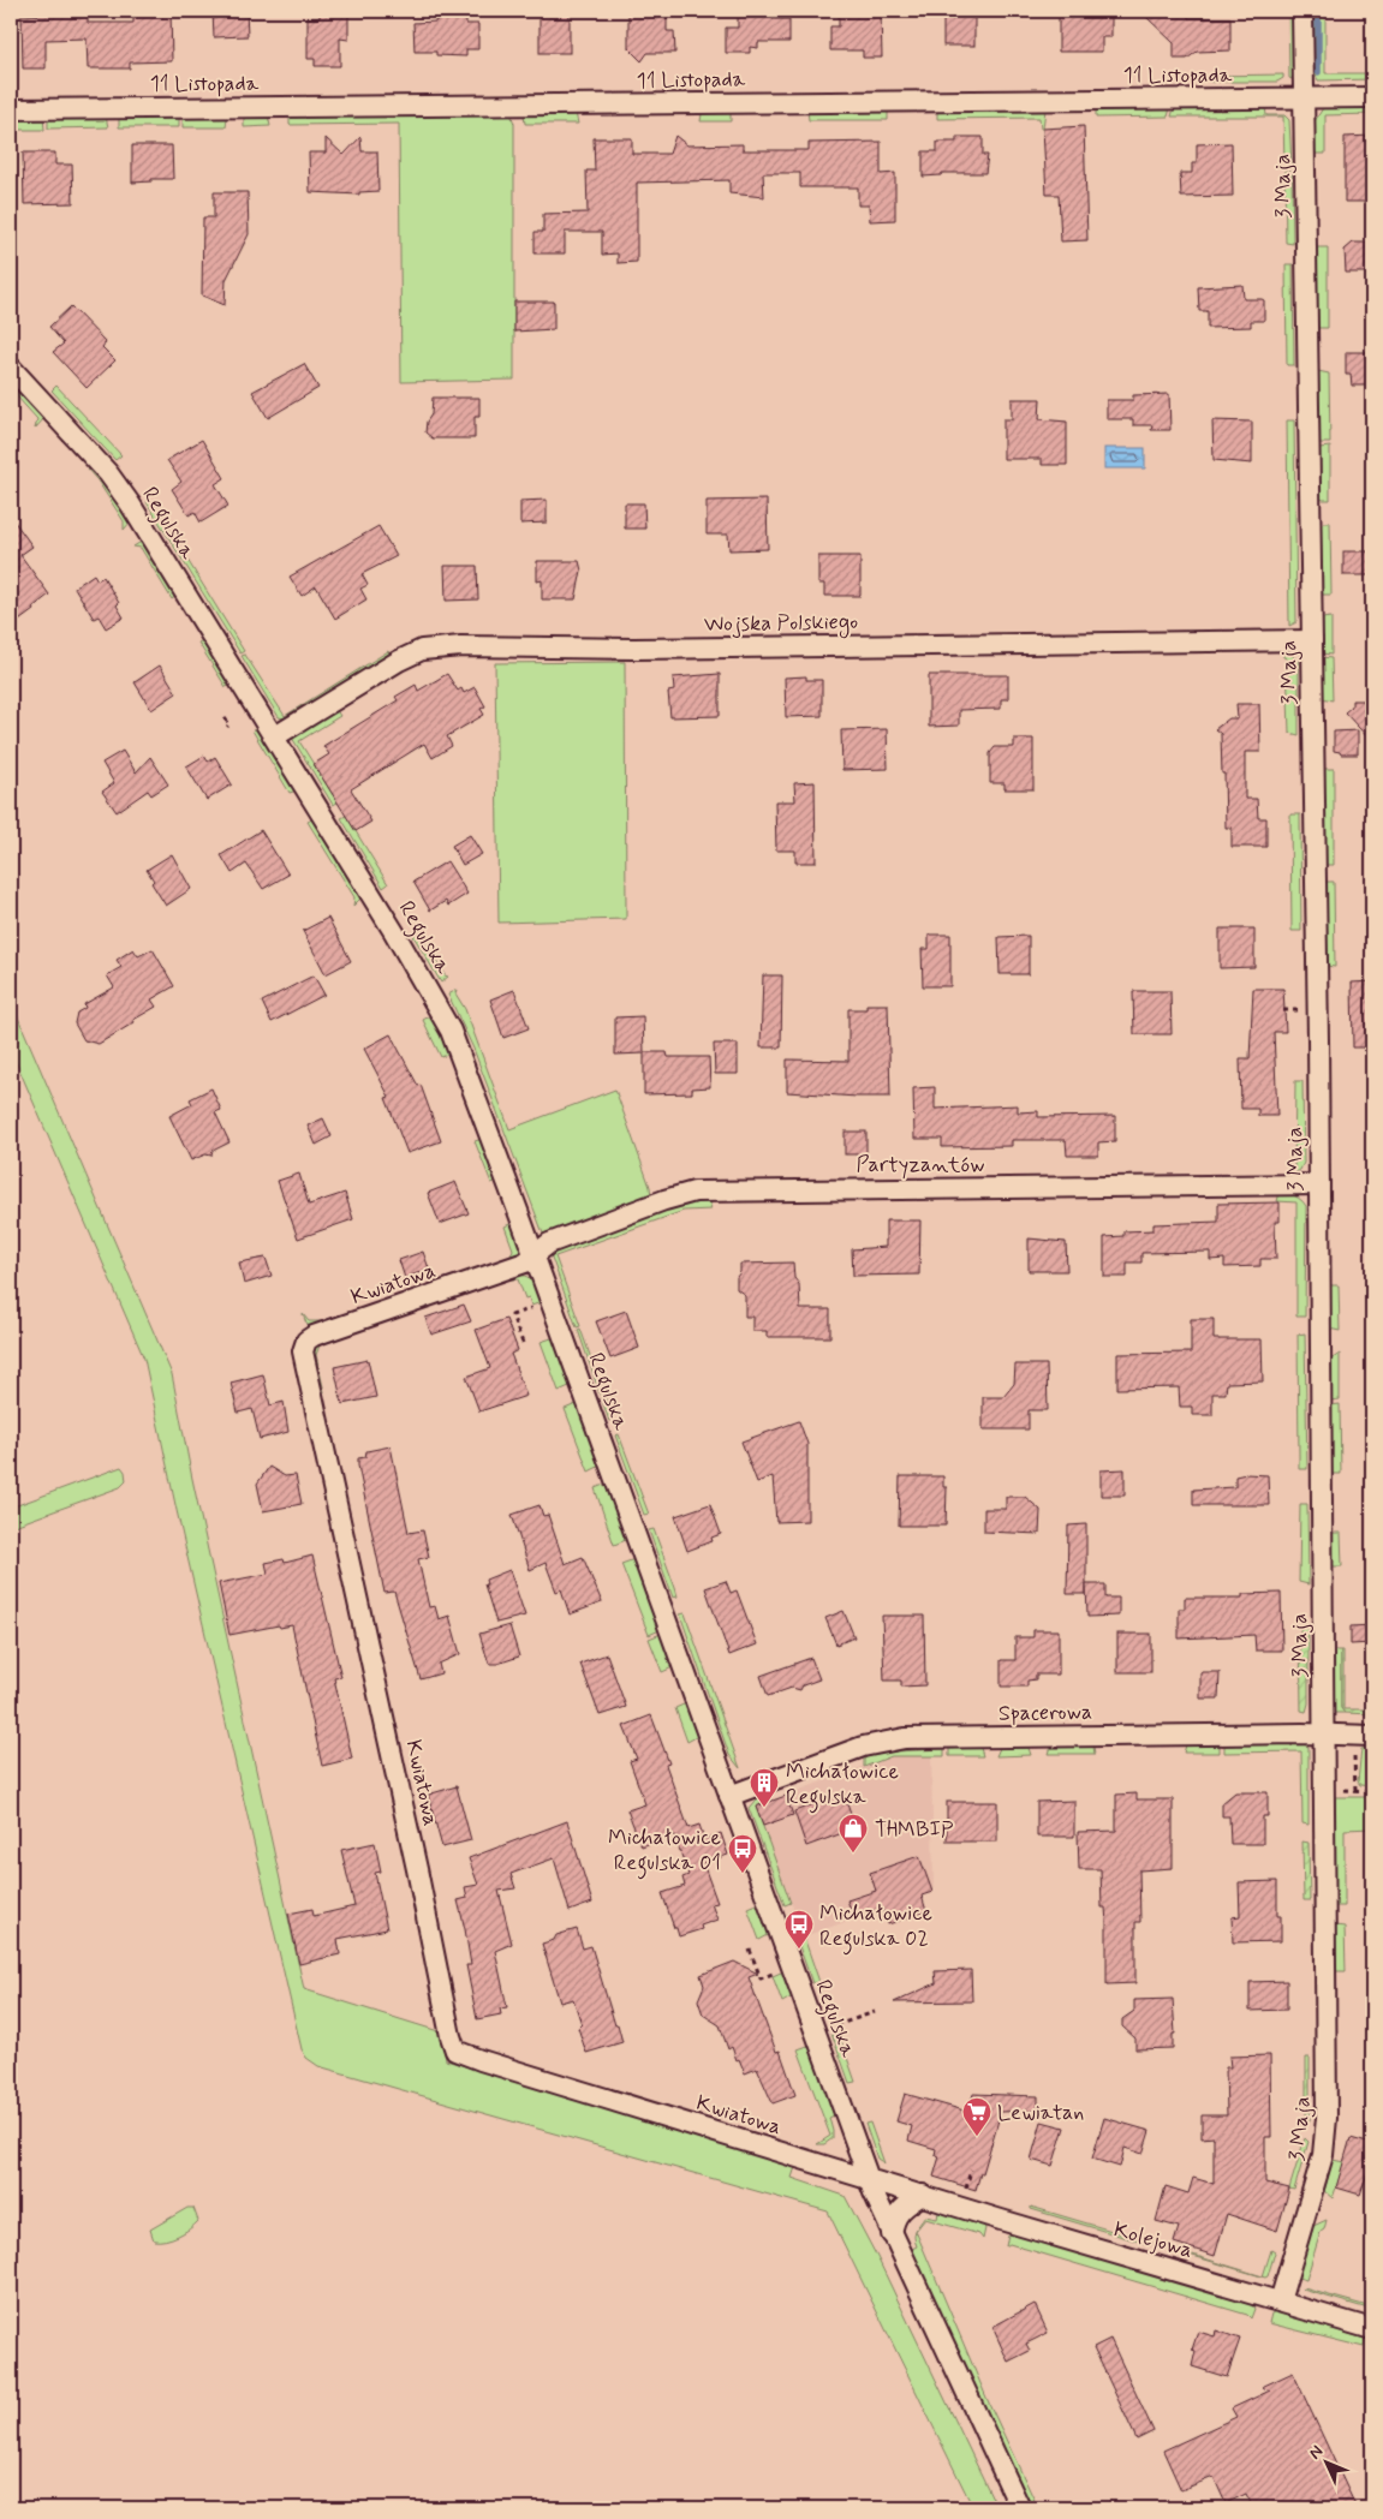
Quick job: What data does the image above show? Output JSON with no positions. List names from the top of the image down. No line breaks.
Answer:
{"streets":{"street":["11 Listopada","3 Maja","Regulska","Wojska Polskiego","Partyzantów","Kwiatowa","Spacerowa","Kolejowa"]},"crossings":[["11 Listopada","3 Maja"],["3 Maja","Wojska Polskiego"],["3 Maja","Partyzantów"],["3 Maja","Spacerowa"],["3 Maja","Kolejowa"],["Regulska","Wojska Polskiego"],["Regulska","Partyzantów"],["Regulska","Kwiatowa"],["Regulska","Spacerowa"],["Regulska","Kolejowa"],["Partyzantów","Kwiatowa"],["Kwiatowa","Kolejowa"]],"places":{"building":["Michałowice Regulska"],"shop":["THMBIP"],"bus stop":["Michałowice Regulska 01","Michałowice Regulska 02"],"supermarket":["Lewiatan"]},"north":"top left"}
